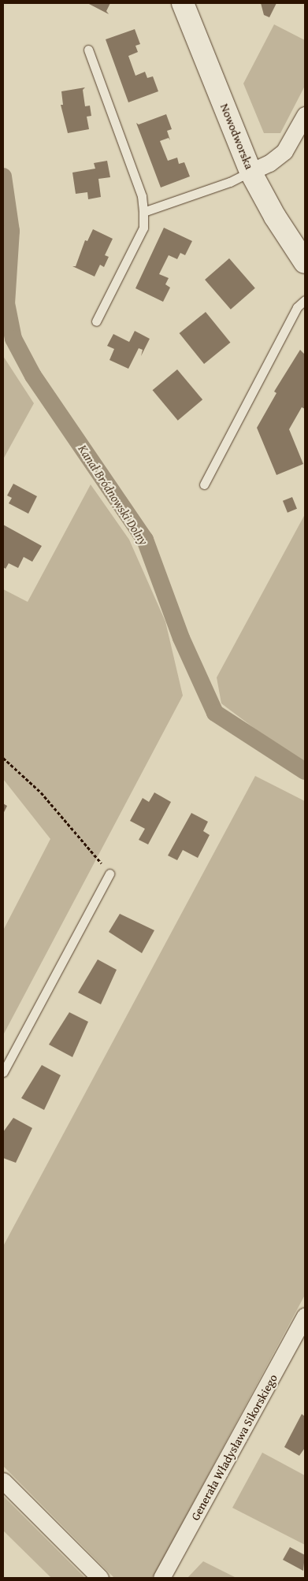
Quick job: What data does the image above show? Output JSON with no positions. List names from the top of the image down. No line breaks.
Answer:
{"streets":{"main road":["Nowodworska"],"street":["Generała Władysława Sikorskiego"]},"water":["Kanał Bródnowski Dolny"]}
